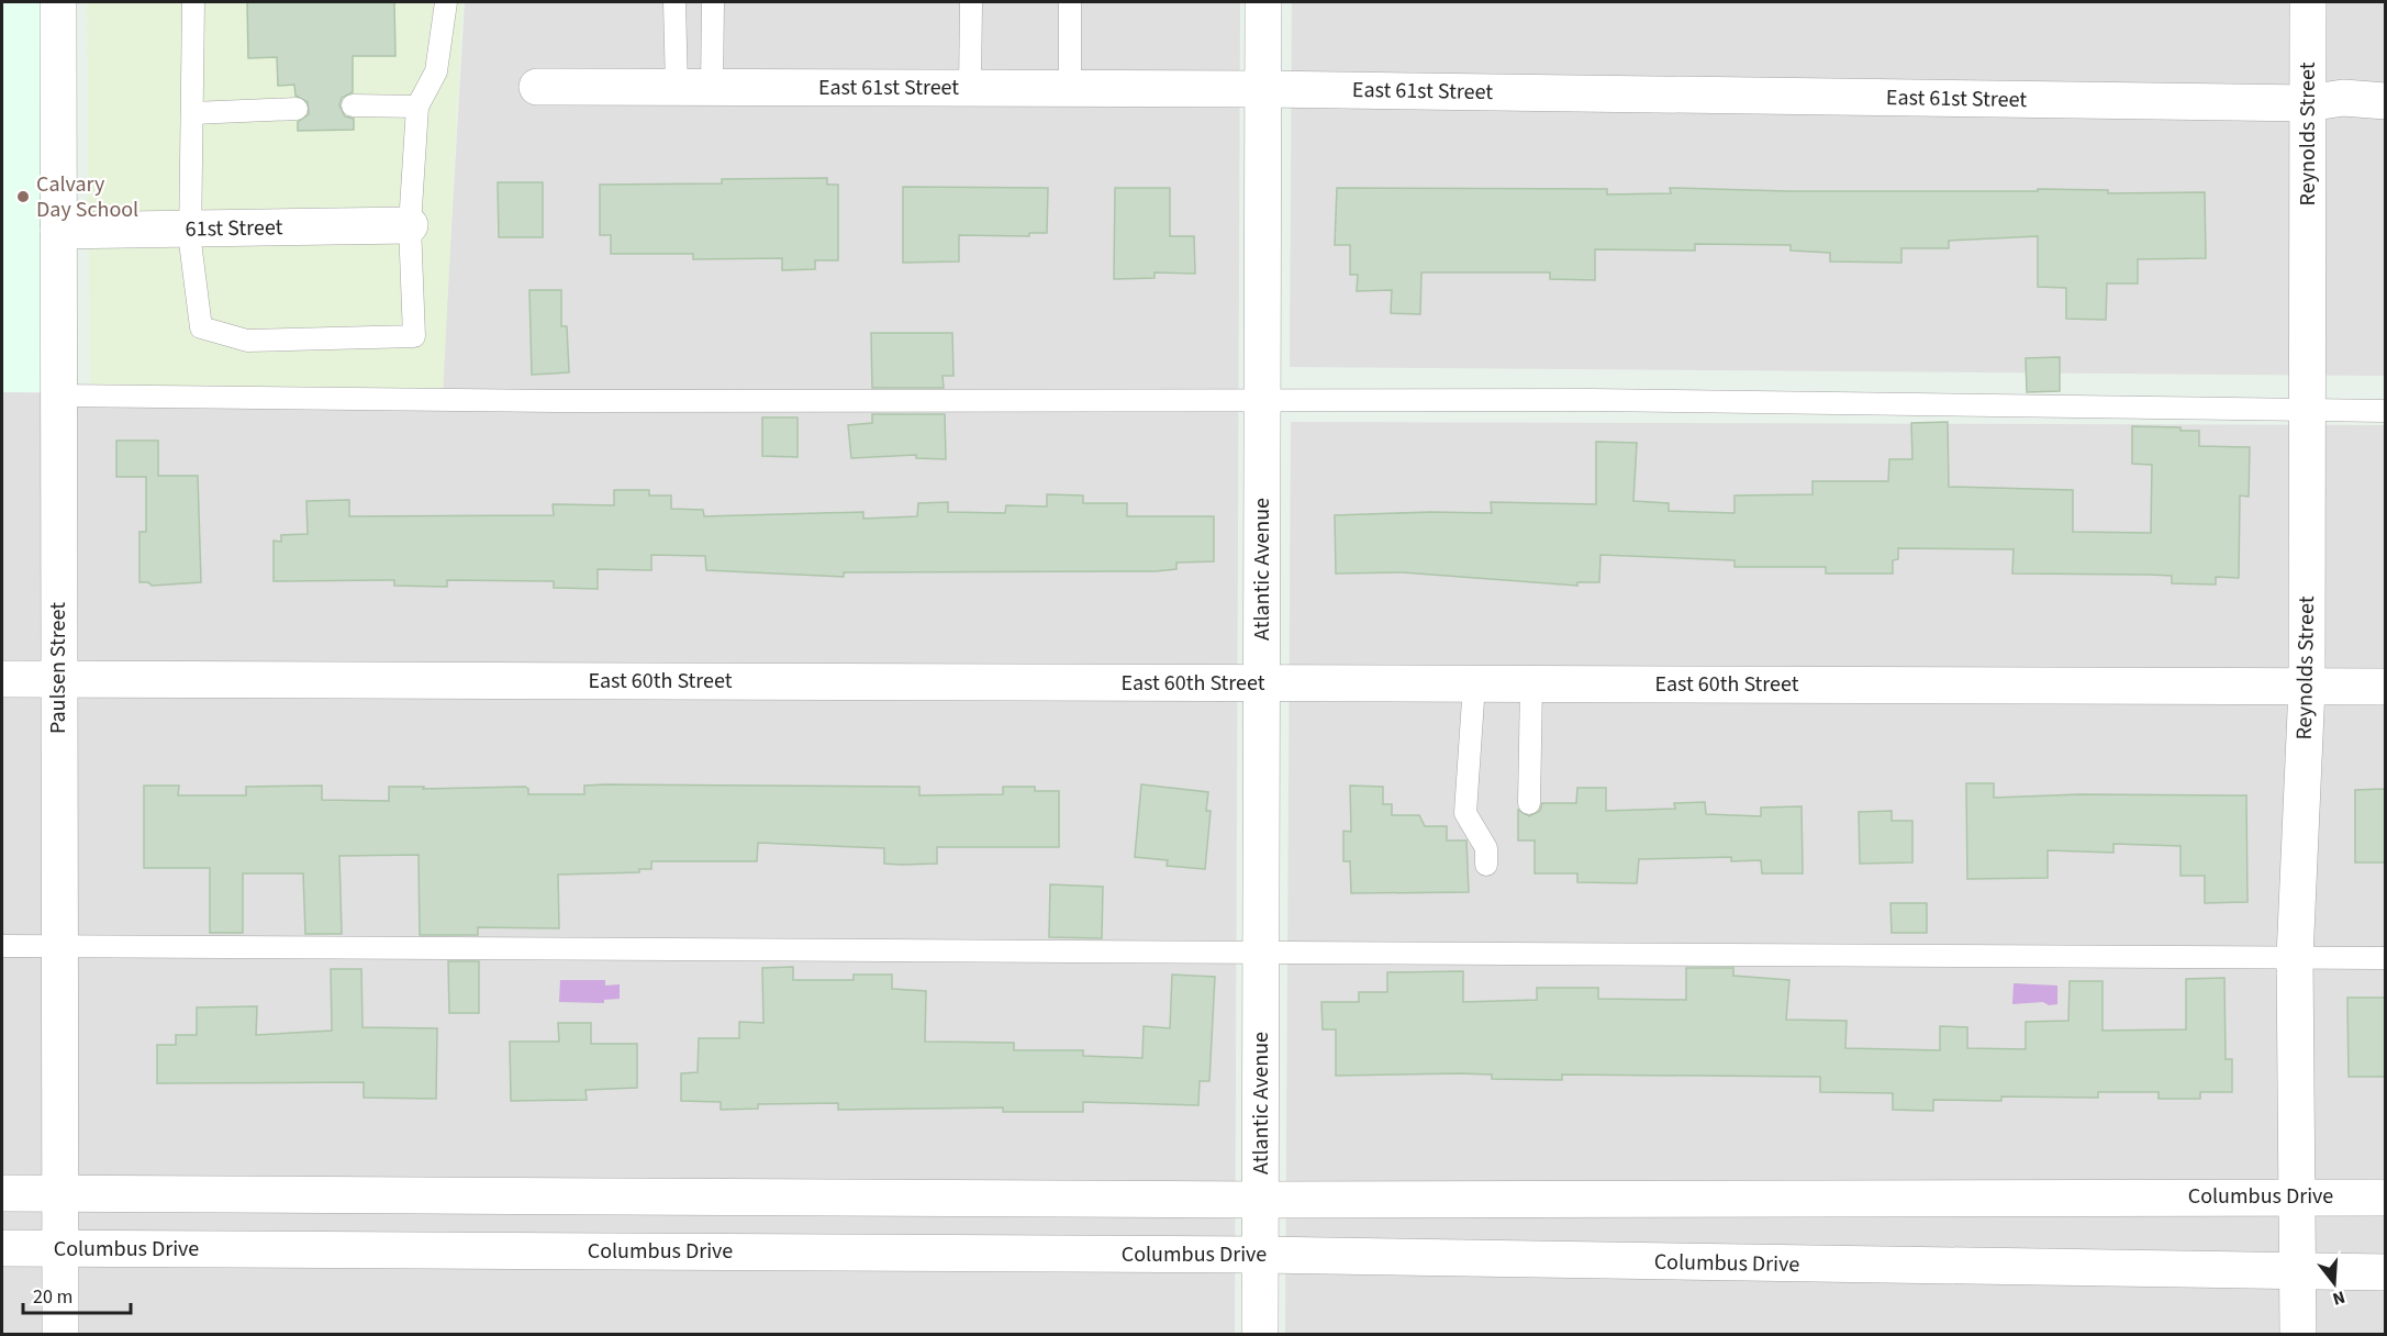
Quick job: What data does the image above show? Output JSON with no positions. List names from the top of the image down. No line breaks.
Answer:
{"streets":{"street":["East 61st Street","Reynolds Street","61st Street","Atlantic Avenue","Paulsen Street","East 60th Street","Columbus Drive"]},"crossings":[["East 61st Street","Reynolds Street"],["East 61st Street","Atlantic Avenue"],["Reynolds Street","East 60th Street"],["Reynolds Street","Columbus Drive"],["61st Street","Paulsen Street"],["Atlantic Avenue","East 60th Street"],["Atlantic Avenue","Columbus Drive"],["Paulsen Street","East 60th Street"],["Paulsen Street","Columbus Drive"]],"places":["Calvary Day School"],"scale_bar":"20 m","north":"bottom"}
